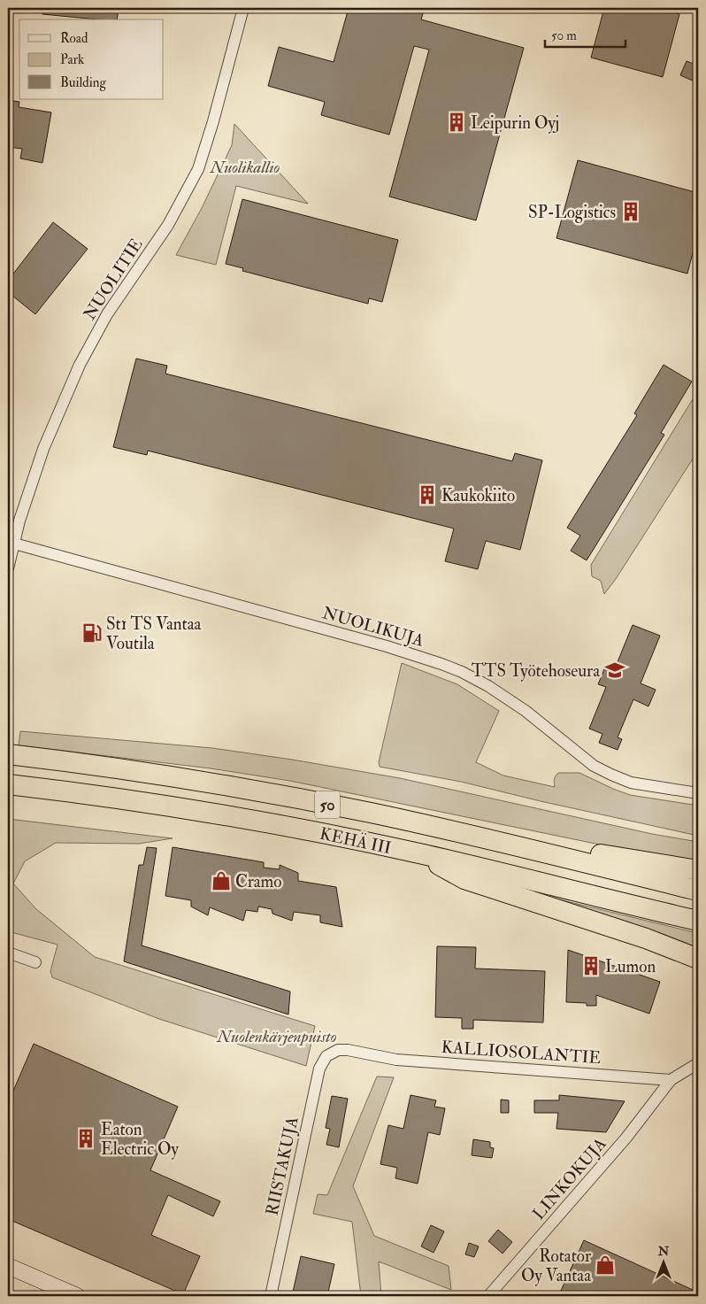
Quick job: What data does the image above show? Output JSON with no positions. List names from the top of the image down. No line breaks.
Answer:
{"streets":{"highway":["50","KEHÄ III"],"street":["NUOLITIE","NUOLIKUJA","KALLIOSOLANTIE","RIISTAKUJA","LINKOKUJA"]},"crossings":[["NUOLITIE","NUOLIKUJA"],["KALLIOSOLANTIE","RIISTAKUJA"],["KALLIOSOLANTIE","LINKOKUJA"]],"parks":["Nuolikallio","Nuolenkärjenpuisto"],"places":{"building":["Leipurin Oyj","SP-Logistics","Kaukokiito","Lumon","Eaton Electric Oy"],"fuel station":["St1 TS Vantaa Voutila"],"school or university":["TTS Työtehoseura"],"shop":["Cramo","Rotator Oy Vantaa"]},"legend":["Road","Park","Building"],"scale_bar":"50 m","north":"top"}
